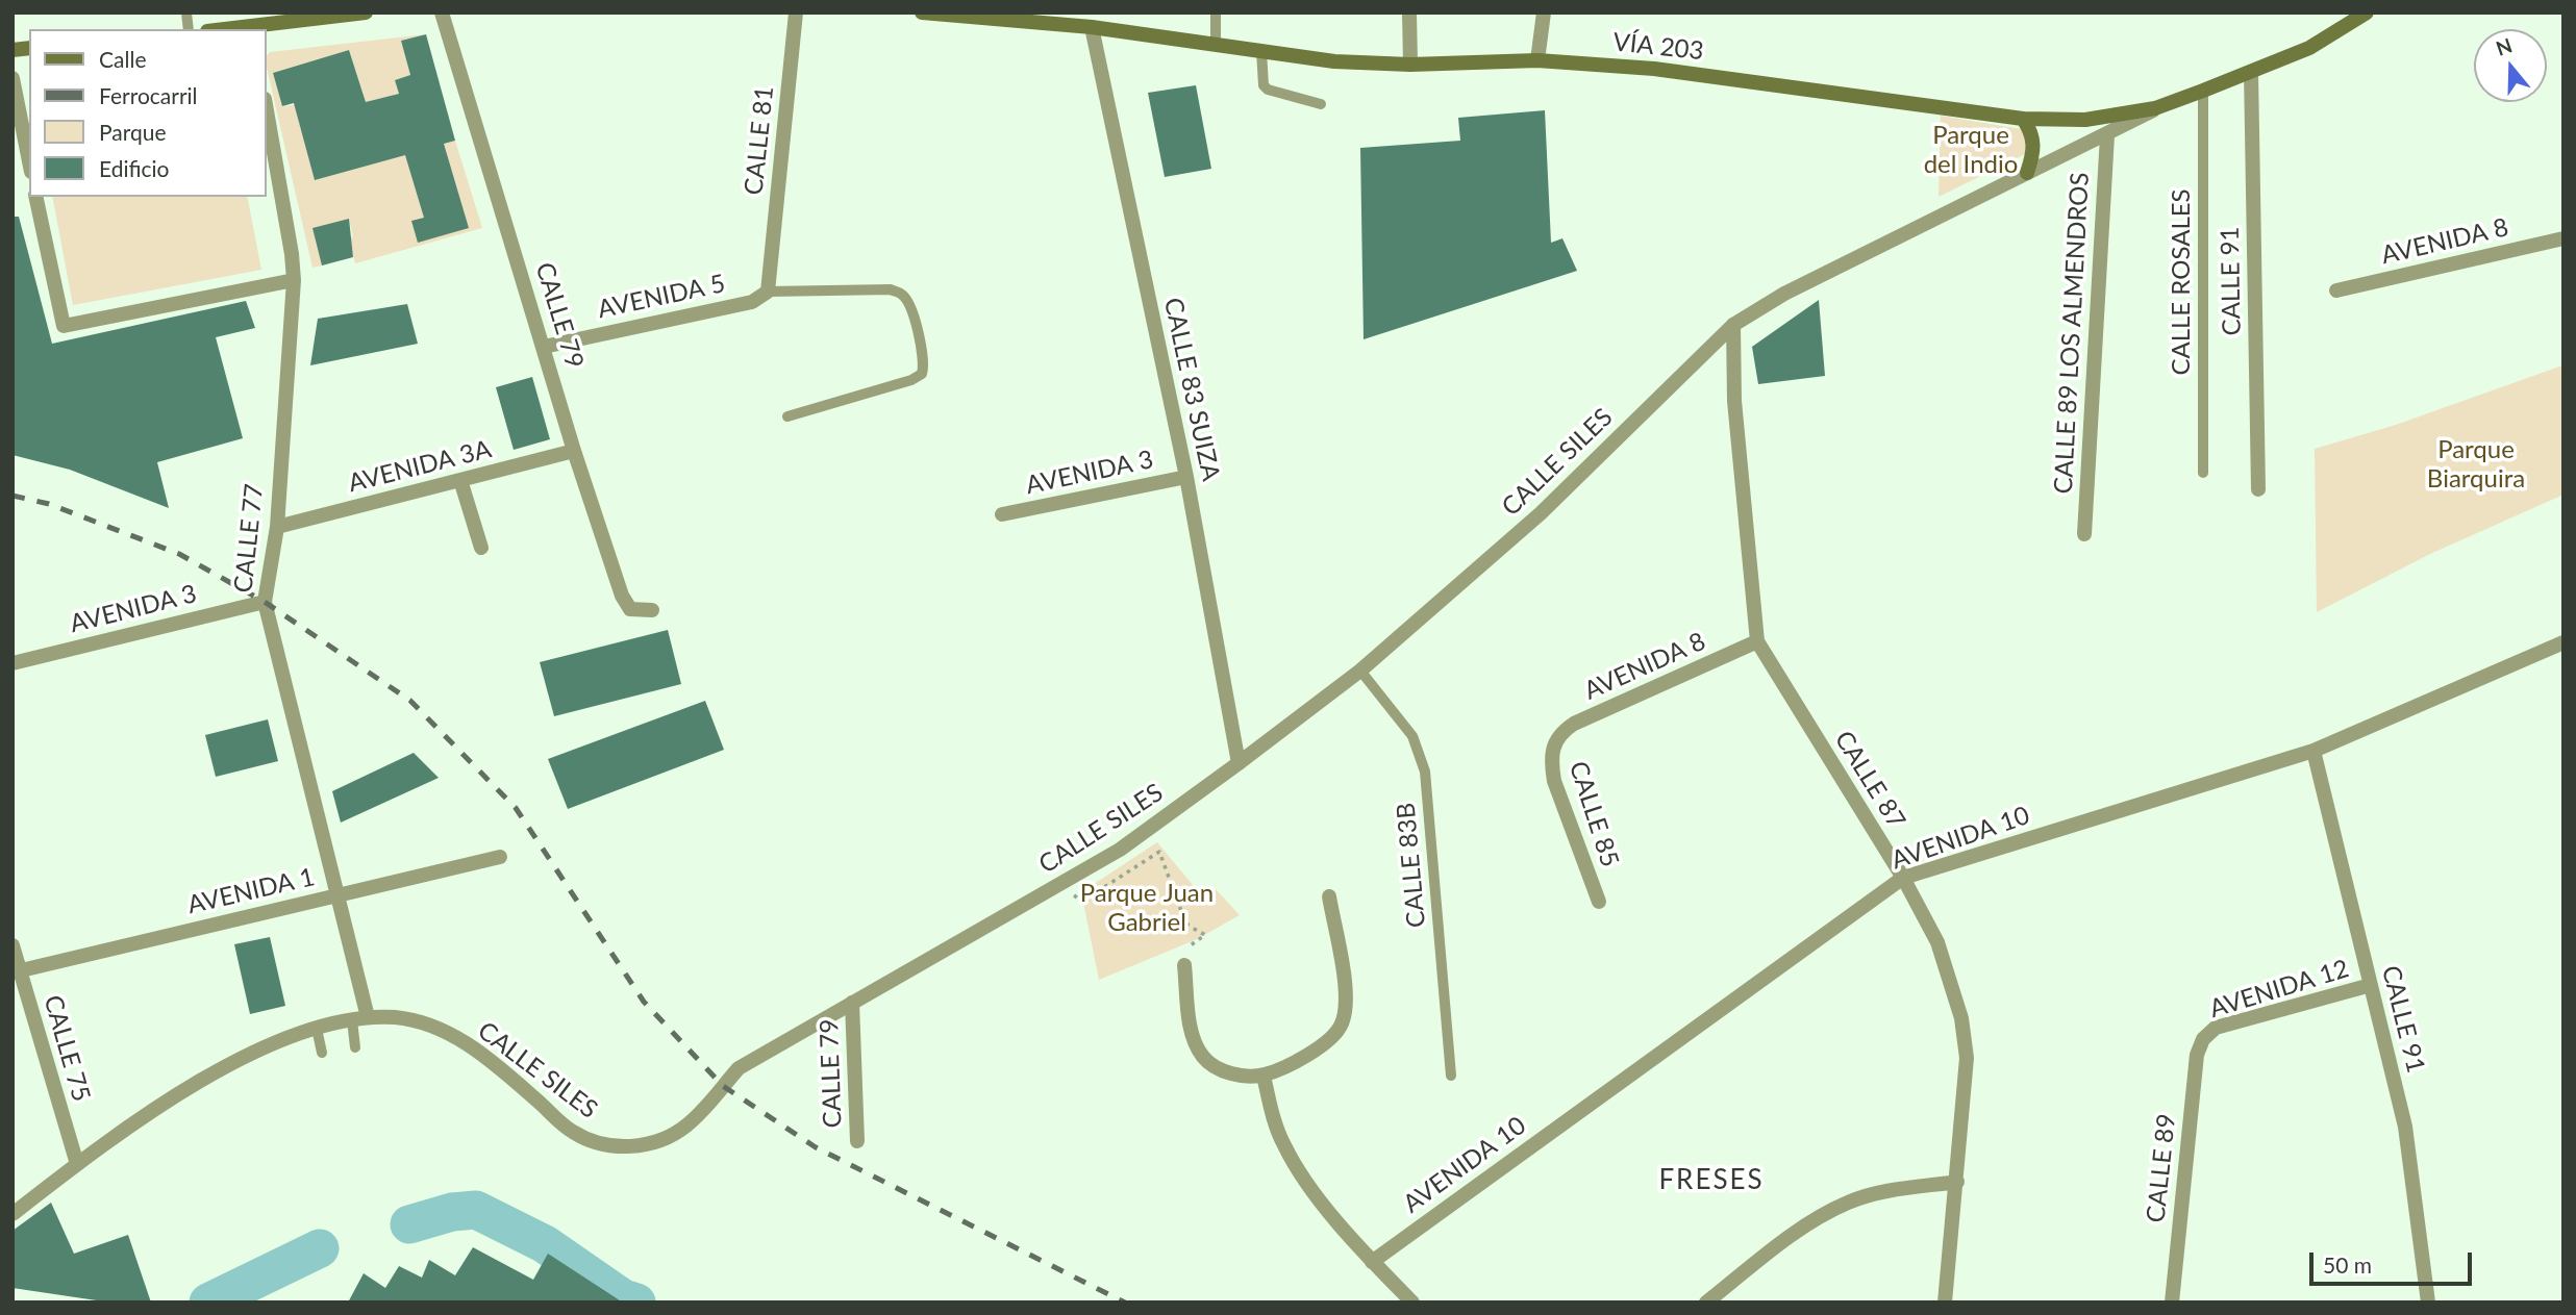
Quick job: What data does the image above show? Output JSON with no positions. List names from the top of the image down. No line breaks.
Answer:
{"streets":{"main road":["VÍA 203"],"street":["CALLE 81","AVENIDA 8","CALLE 91","AVENIDA 5","CALLE 79","CALLE 89 LOS ALMENDROS","CALLE 83 SUIZA","CALLE SILES","AVENIDA 3A","AVENIDA 3","CALLE 77","CALLE 87","CALLE 85","AVENIDA 10","AVENIDA 1","AVENIDA 12","CALLE 75","CALLE 89"],"lane":["CALLE ROSALES","CALLE 83B"]},"crossings":[["VÍA 203","CALLE 91"],["VÍA 203","CALLE ROSALES"],["VÍA 203","CALLE 83 SUIZA"],["VÍA 203","CALLE SILES"],["CALLE 81","AVENIDA 5"],["AVENIDA 8","CALLE 87"],["AVENIDA 8","CALLE 85"],["CALLE 91","AVENIDA 10"],["CALLE 91","AVENIDA 12"],["AVENIDA 5","CALLE 79"],["CALLE 79","CALLE SILES"],["CALLE 79","AVENIDA 3A"],["CALLE 89 LOS ALMENDROS","CALLE SILES"],["CALLE 83 SUIZA","CALLE SILES"],["CALLE 83 SUIZA","AVENIDA 3"],["CALLE SILES","CALLE 77"],["CALLE SILES","CALLE 87"],["CALLE SILES","CALLE 83B"],["CALLE SILES","CALLE 75"],["AVENIDA 3A","CALLE 77"],["AVENIDA 3","CALLE 77"],["CALLE 77","AVENIDA 1"],["CALLE 87","AVENIDA 10"],["AVENIDA 1","CALLE 75"],["AVENIDA 12","CALLE 89"]],"districts":["FRESES"],"parks":["Parque del Indio","Parque Biarquira","Parque Juan Gabriel"],"legend":["Calle","Ferrocarril","Parque","Edificio"],"scale_bar":"50 m","north":"top"}
